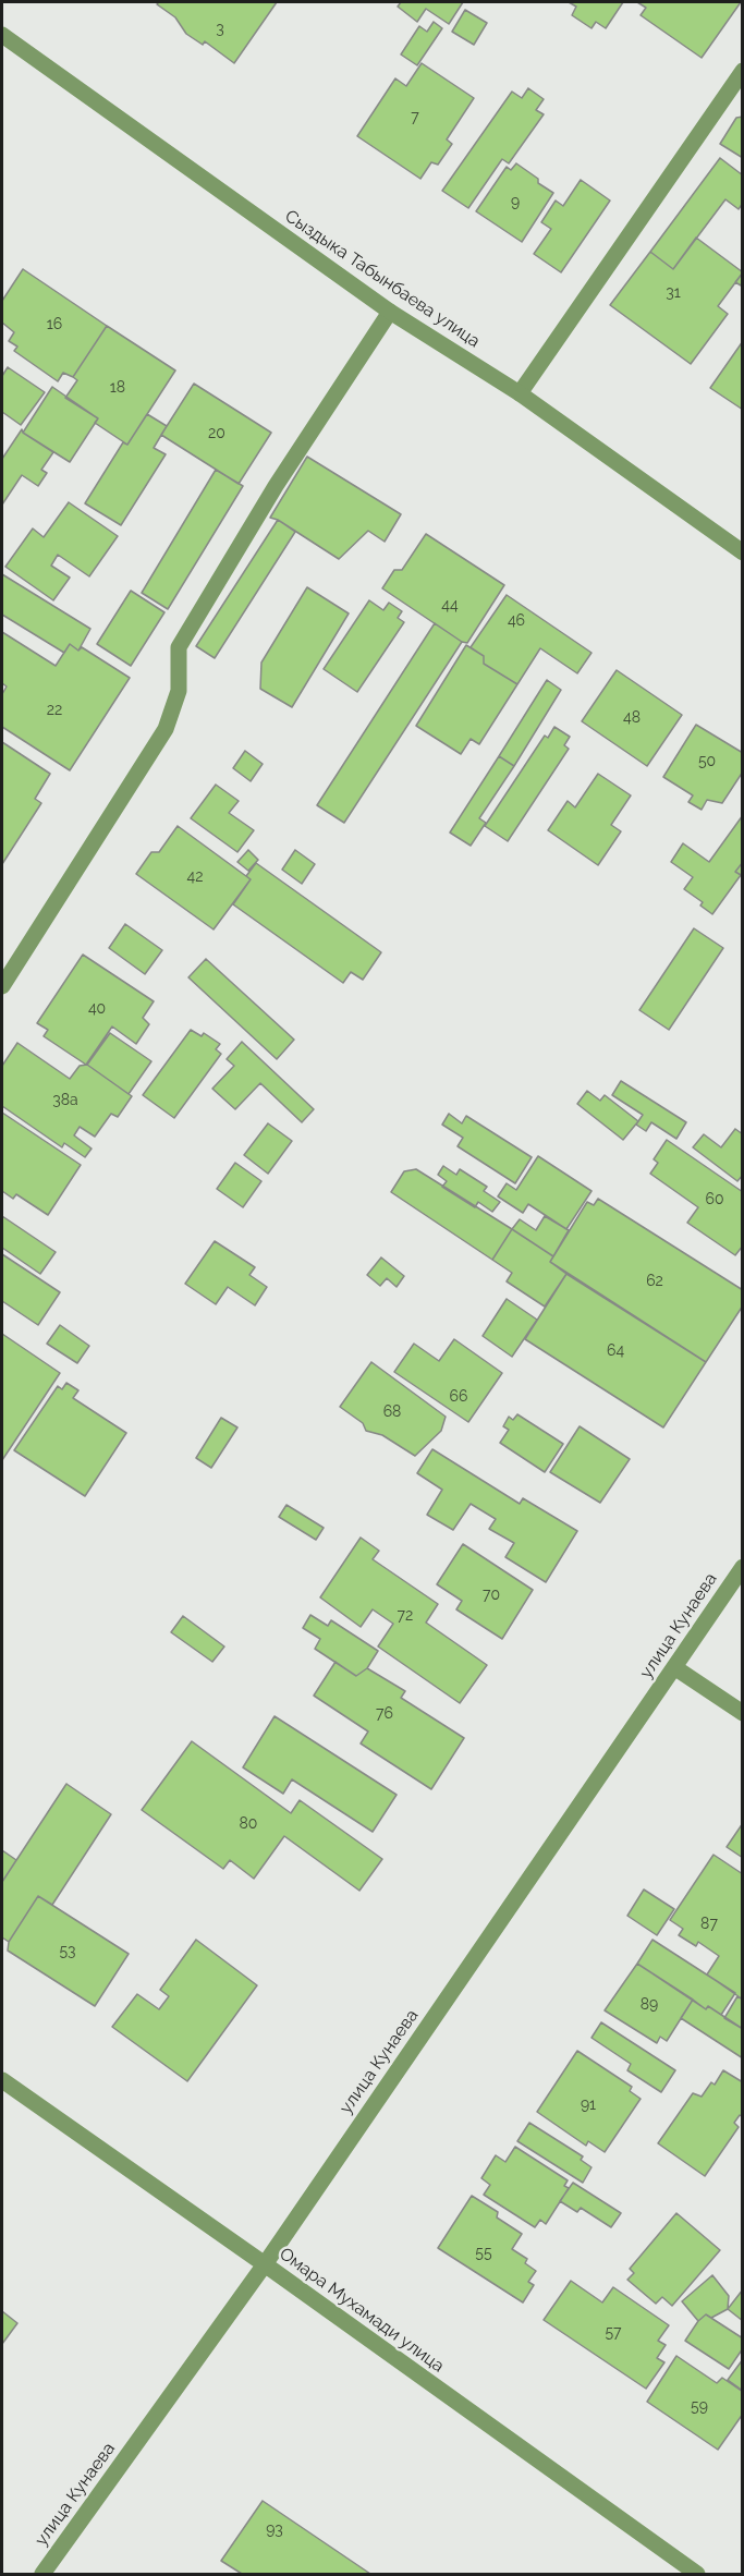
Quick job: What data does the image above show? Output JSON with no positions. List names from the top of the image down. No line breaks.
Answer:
{"streets":{"street":["Сыздыка Табынбаева улица","улица Кунаева","Омара Мухамади улица"]},"crossings":[["улица Кунаева","Омара Мухамади улица"]],"house_numbers":["3","7","9","31","16","18","20","44","46","22","48","50","42","40","38а","60","62","64","66","68","70","72","76","80","87","53","89","91","55","57","59","93"]}
